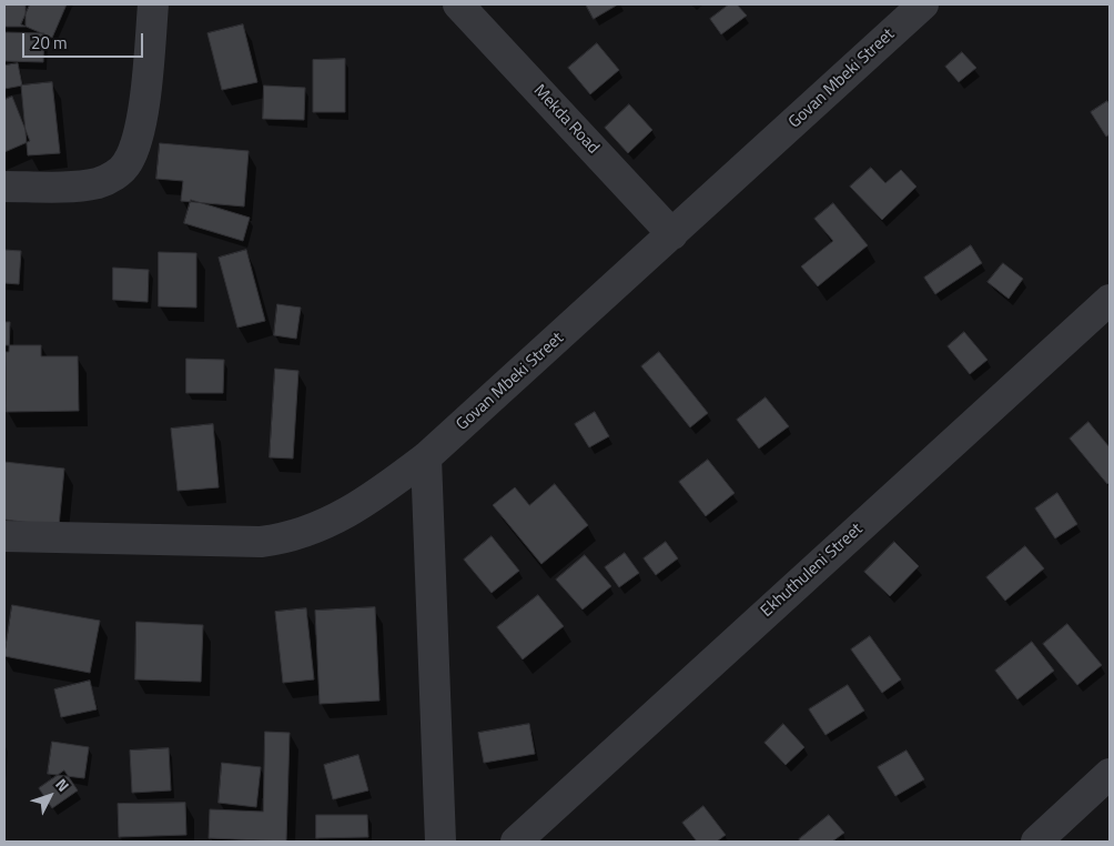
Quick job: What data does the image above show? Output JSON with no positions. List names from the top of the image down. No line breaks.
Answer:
{"streets":{"street":["Govan Mbeki Street","Mekda Road","Ekhuthuleni Street"]},"crossings":[["Govan Mbeki Street","Mekda Road"]],"scale_bar":"20 m","north":"top right"}
